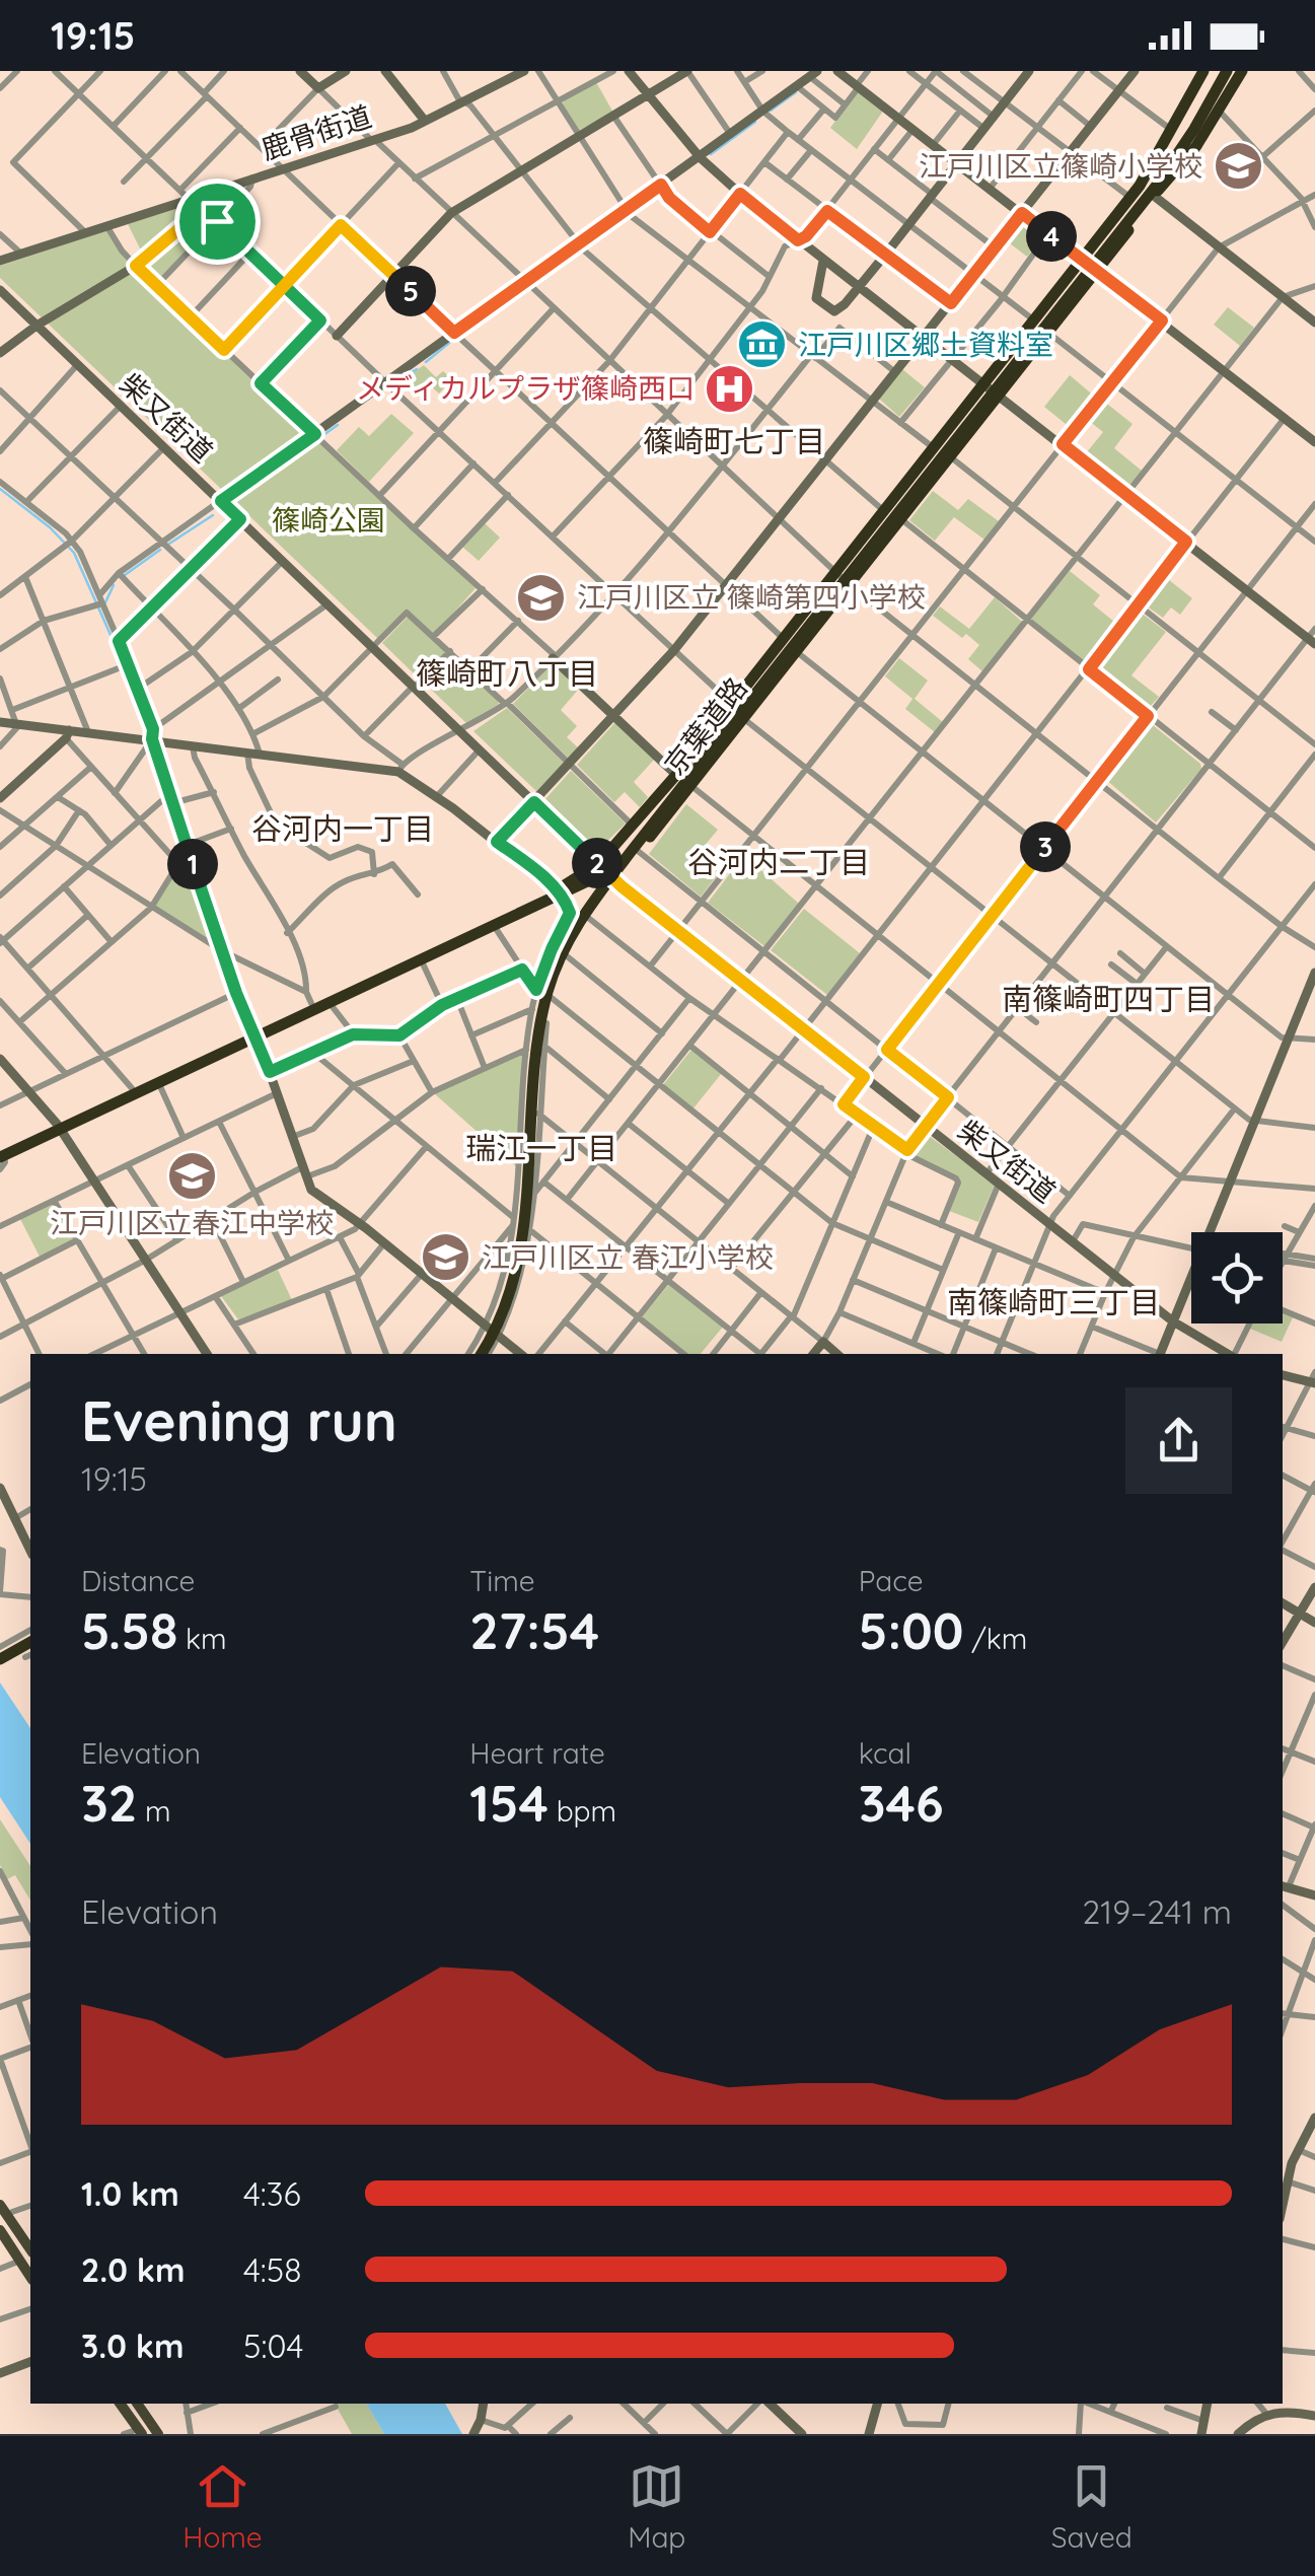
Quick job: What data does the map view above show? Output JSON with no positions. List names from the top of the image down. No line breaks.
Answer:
{"streets":{"highway":["京葉道路"],"street":["鹿骨街道","柴又街道"]},"crossings":[["柴又街道","京葉道路"]],"districts":["篠崎町七丁目","篠崎町八丁目","谷河内一丁目","谷河内二丁目","南篠崎町四丁目","瑞江一丁目","南篠崎町三丁目"],"parks":["篠崎公園"],"places":{"school or university":["江戸川区立篠崎小学校","江戸川区立 篠崎第四小学校","江戸川区立春江中学校","江戸川区立 春江小学校"],"museum":["江戸川区郷土資料室"],"hospital":["メディカルプラザ篠崎西口"]},"page":{"status":"19:15","pins":["4","5","3","2","1"],"heading":["Evening run","19:15"],"stats":[["Distance","5.58 km"],["Time","27:54"],["Pace","5:00 /km"],["Elevation","32 m"],["Heart rate","154 bpm"],["kcal","346"]],"chart":["Elevation","219–241 m"],"list":[{"name":"1.0 km","note":"4:36"},{"name":"2.0 km","note":"4:58"},{"name":"3.0 km","note":"5:04"}],"tabs":["Home","Map","Saved"]}}
